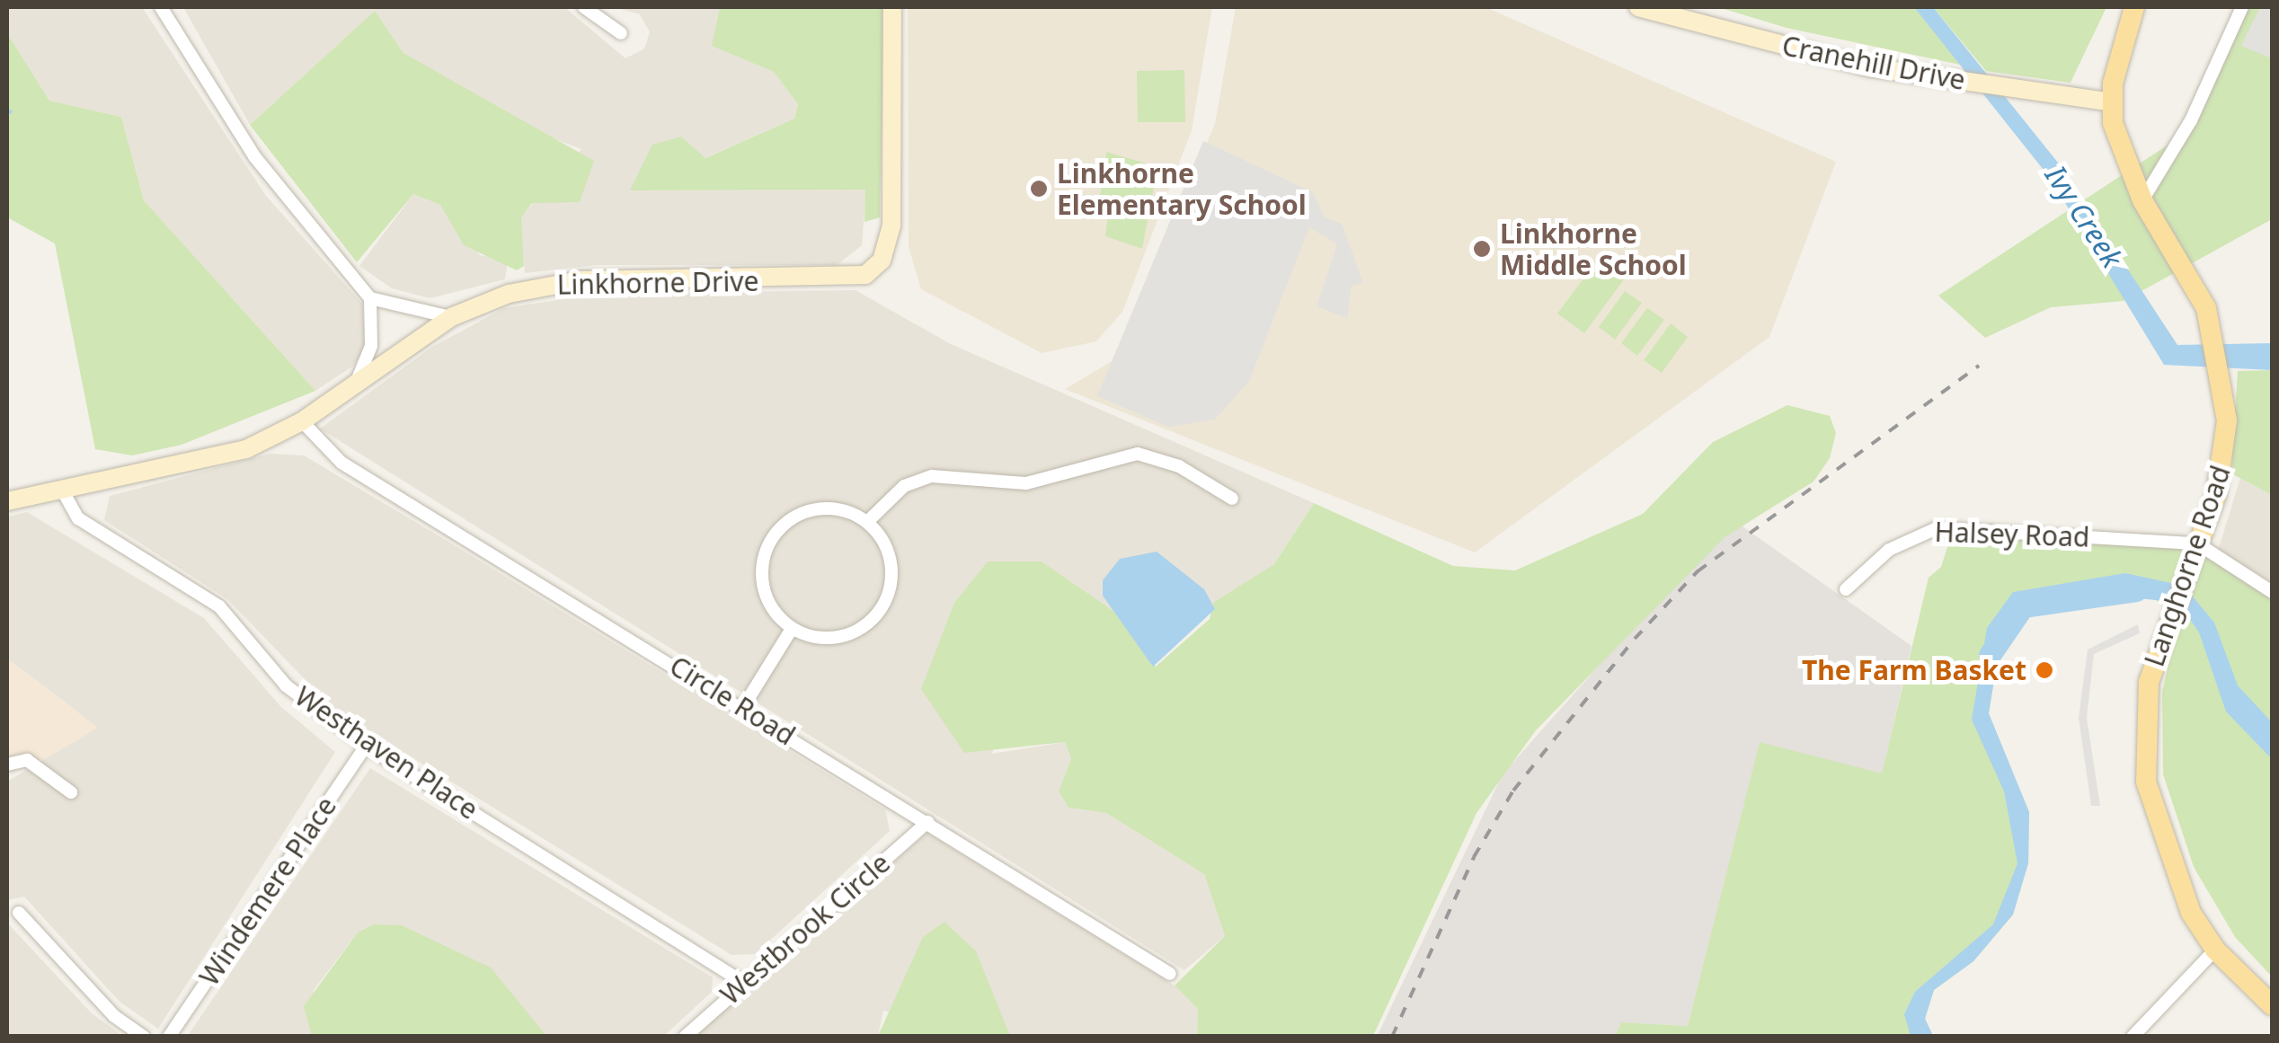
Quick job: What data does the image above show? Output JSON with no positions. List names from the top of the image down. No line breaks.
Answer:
{"streets":{"main road":["Cranehill Drive","Linkhorne Drive","Langhorne Road"],"street":["Halsey Road","Circle Road","Westhaven Place","Windemere Place","Westbrook Circle"]},"crossings":[["Cranehill Drive","Langhorne Road"],["Linkhorne Drive","Circle Road"],["Linkhorne Drive","Westhaven Place"],["Halsey Road","Langhorne Road"],["Circle Road","Westbrook Circle"],["Westhaven Place","Windemere Place"],["Westhaven Place","Westbrook Circle"]],"water":["Ivy Creek"],"places":["Linkhorne Elementary School","Linkhorne Middle School","The Farm Basket"]}
